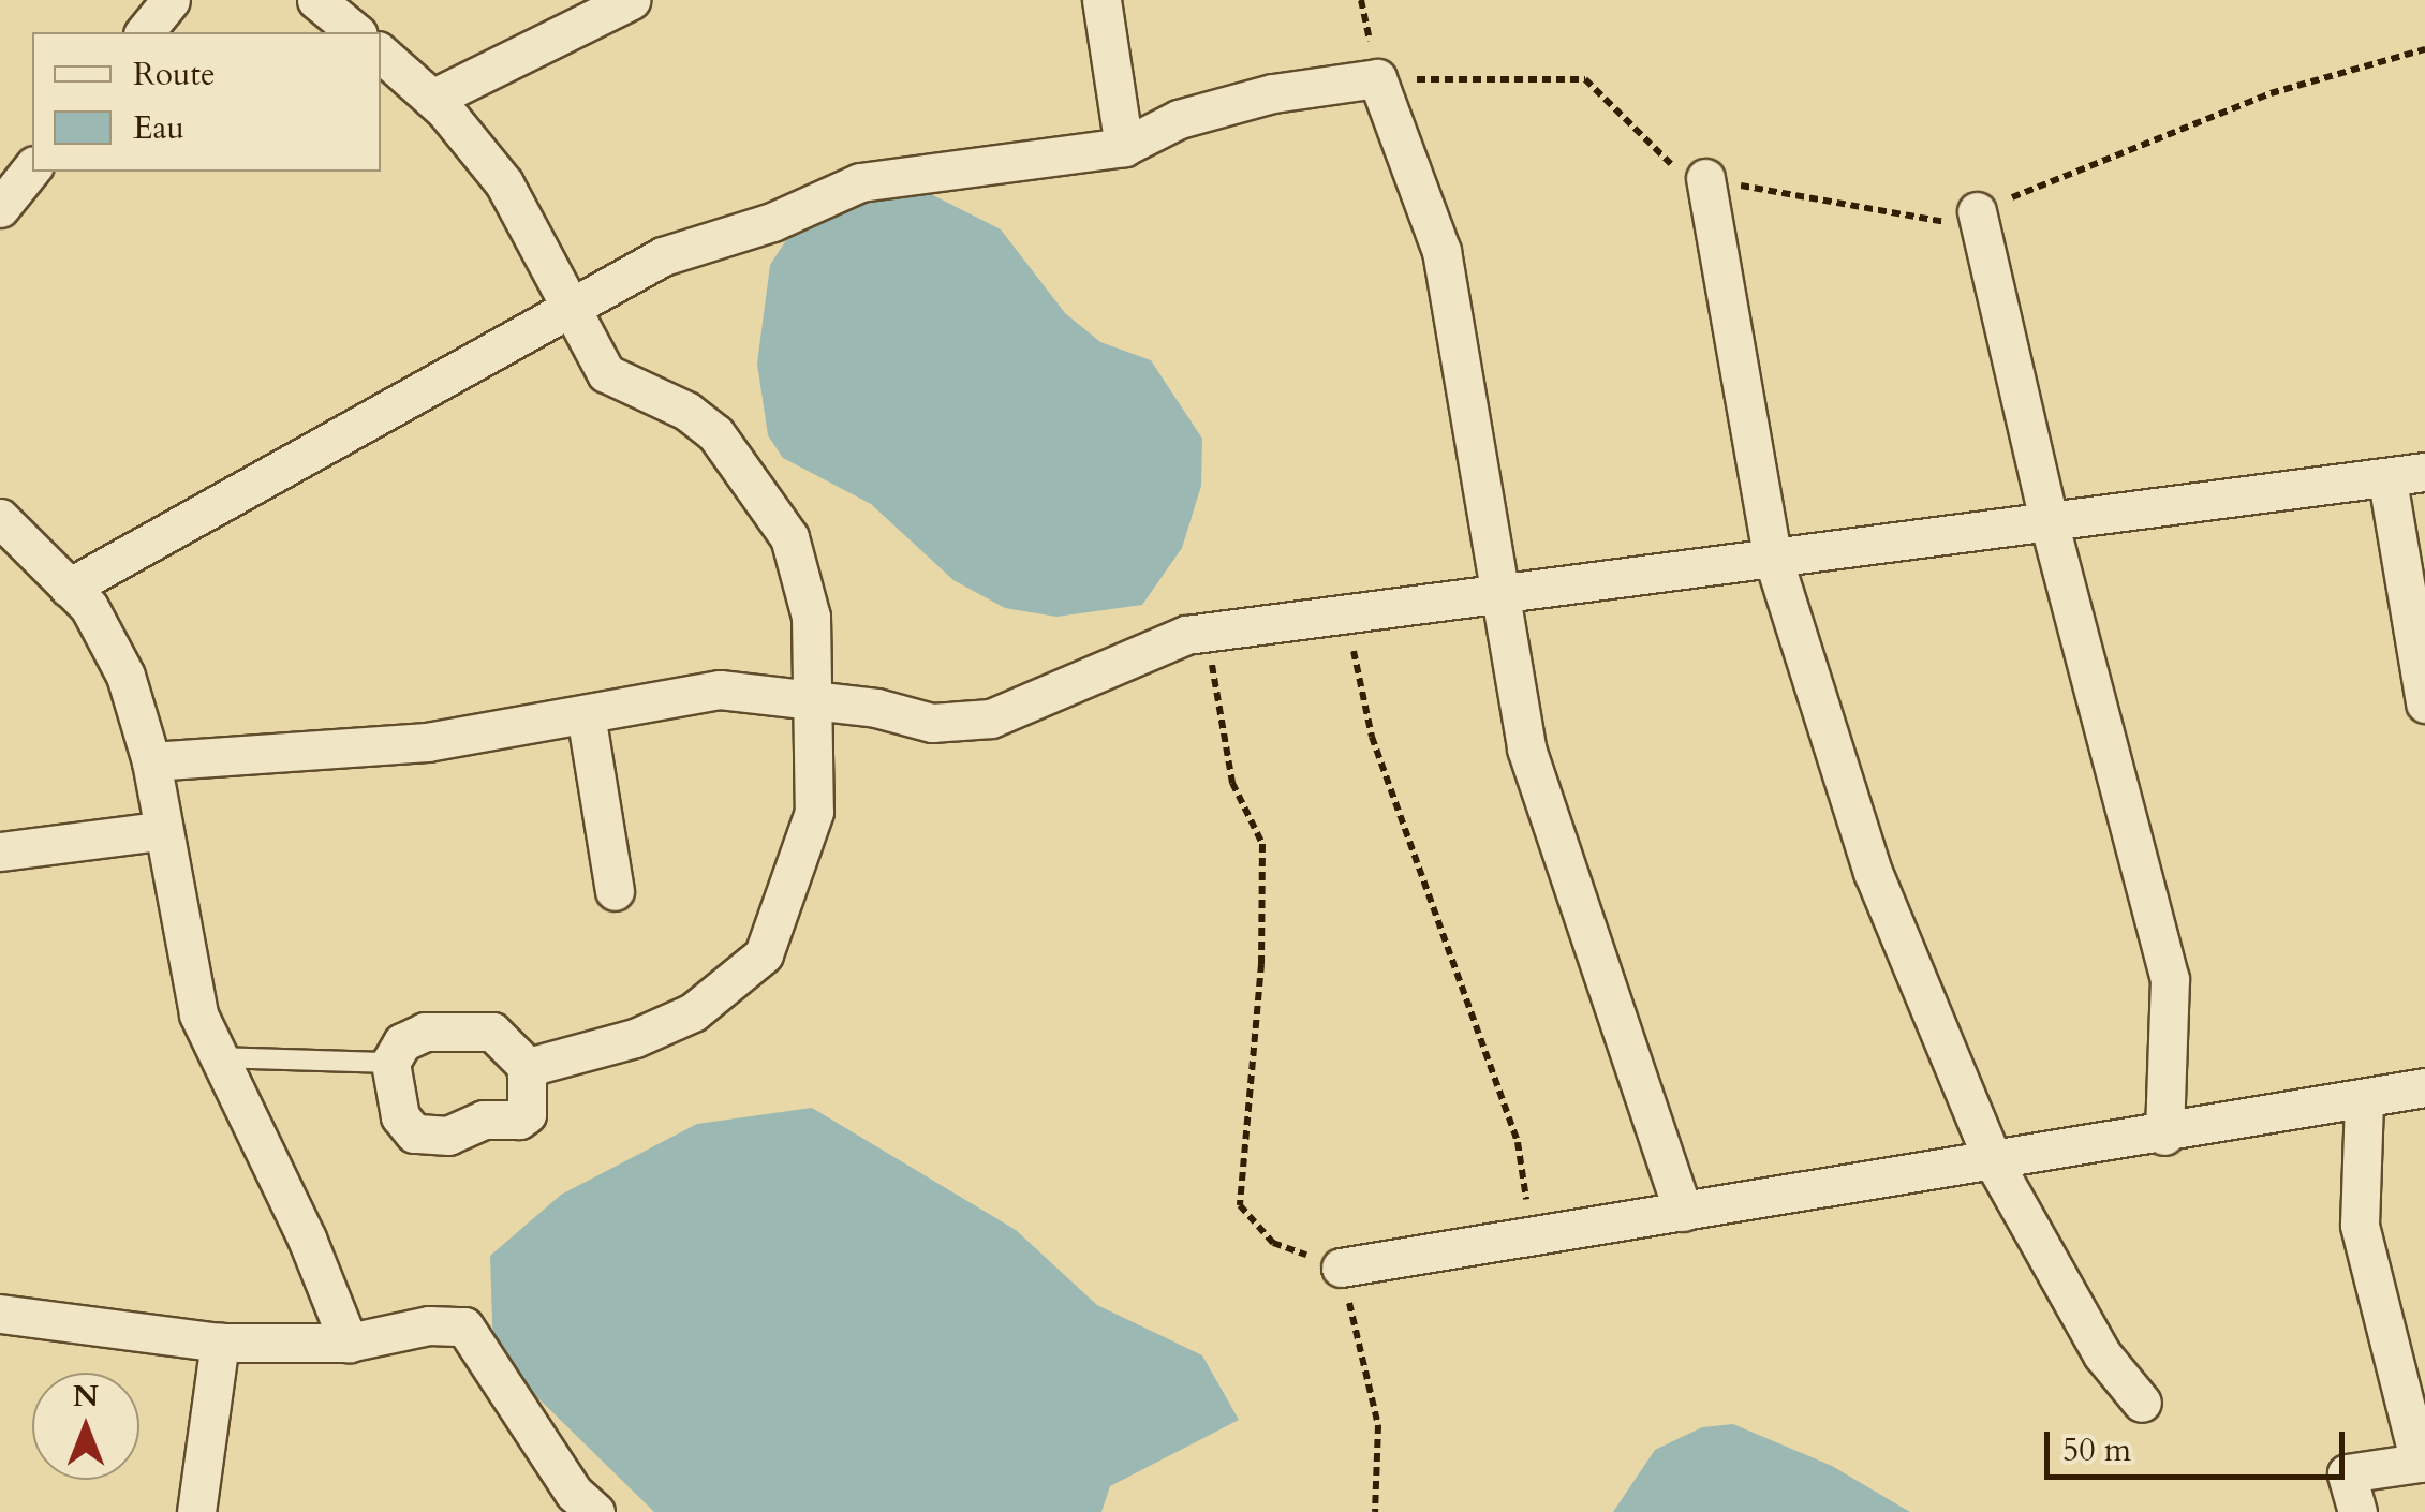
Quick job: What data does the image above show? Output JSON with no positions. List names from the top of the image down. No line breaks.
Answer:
{"legend":["Route","Eau"],"scale_bar":"50 m","north":"top"}
